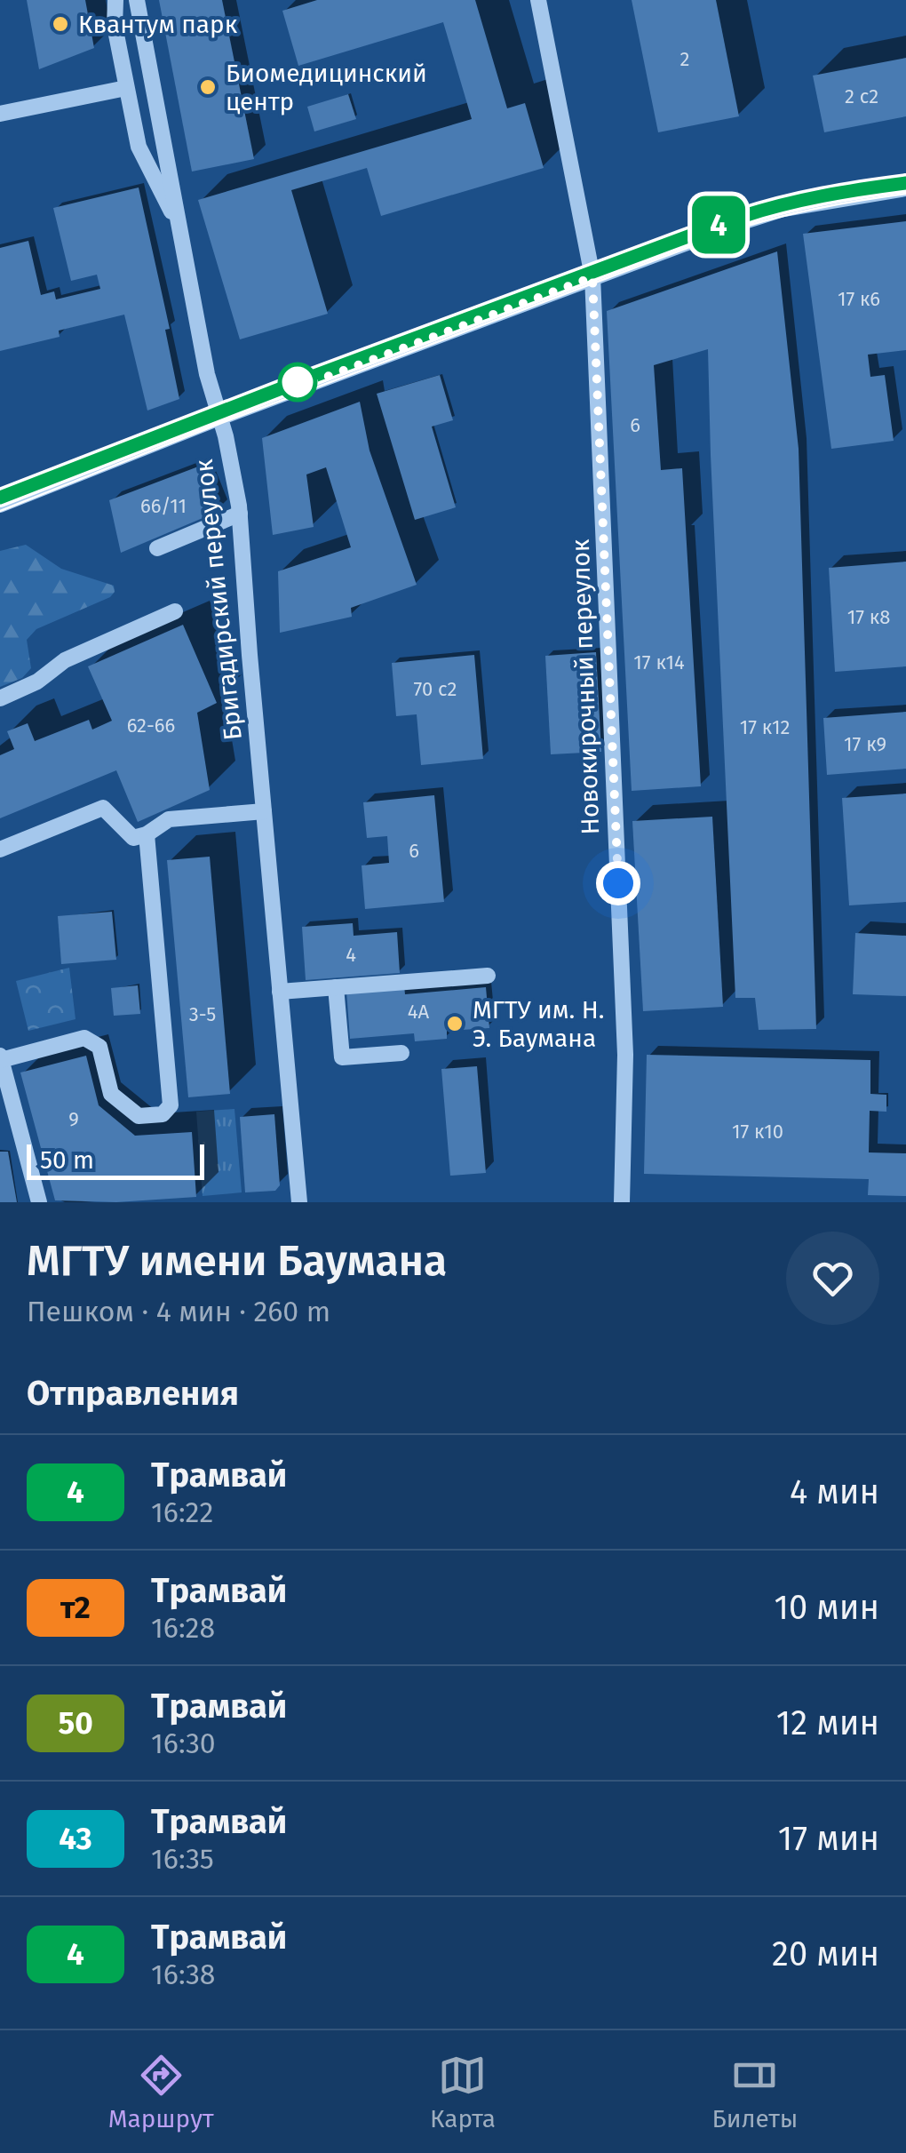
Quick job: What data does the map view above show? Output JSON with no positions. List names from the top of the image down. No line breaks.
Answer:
{"streets":{"street":["Бригадирский переулок","Новокирочный переулок"]},"places":["Квантум парк","Биомедицинский центр","МГТУ им. Н. Э. Баумана"],"lines":["tram line 4"],"house_numbers":["2","2 с2","17 к6","6","66/11","17 к8","17 к14","70 с2","62-66","17 к12","17 к9","6","4","4А","3-5","9","17 к10"],"scale_bar":"50 m","page":{"on_map":"4","scale":"50 m","heading":[["МГТУ имени Баумана","Пешком · 4 мин · 260 m"],"Отправления"],"list":[{"mark":"4","name":"Трамвай","note":"16:22","value":"4 мин"},{"mark":"т2","name":"Трамвай","note":"16:28","value":"10 мин"},{"mark":"50","name":"Трамвай","note":"16:30","value":"12 мин"},{"mark":"43","name":"Трамвай","note":"16:35","value":"17 мин"},{"mark":"4","name":"Трамвай","note":"16:38","value":"20 мин"}],"tabs":["Маршрут","Карта","Билеты"]}}
